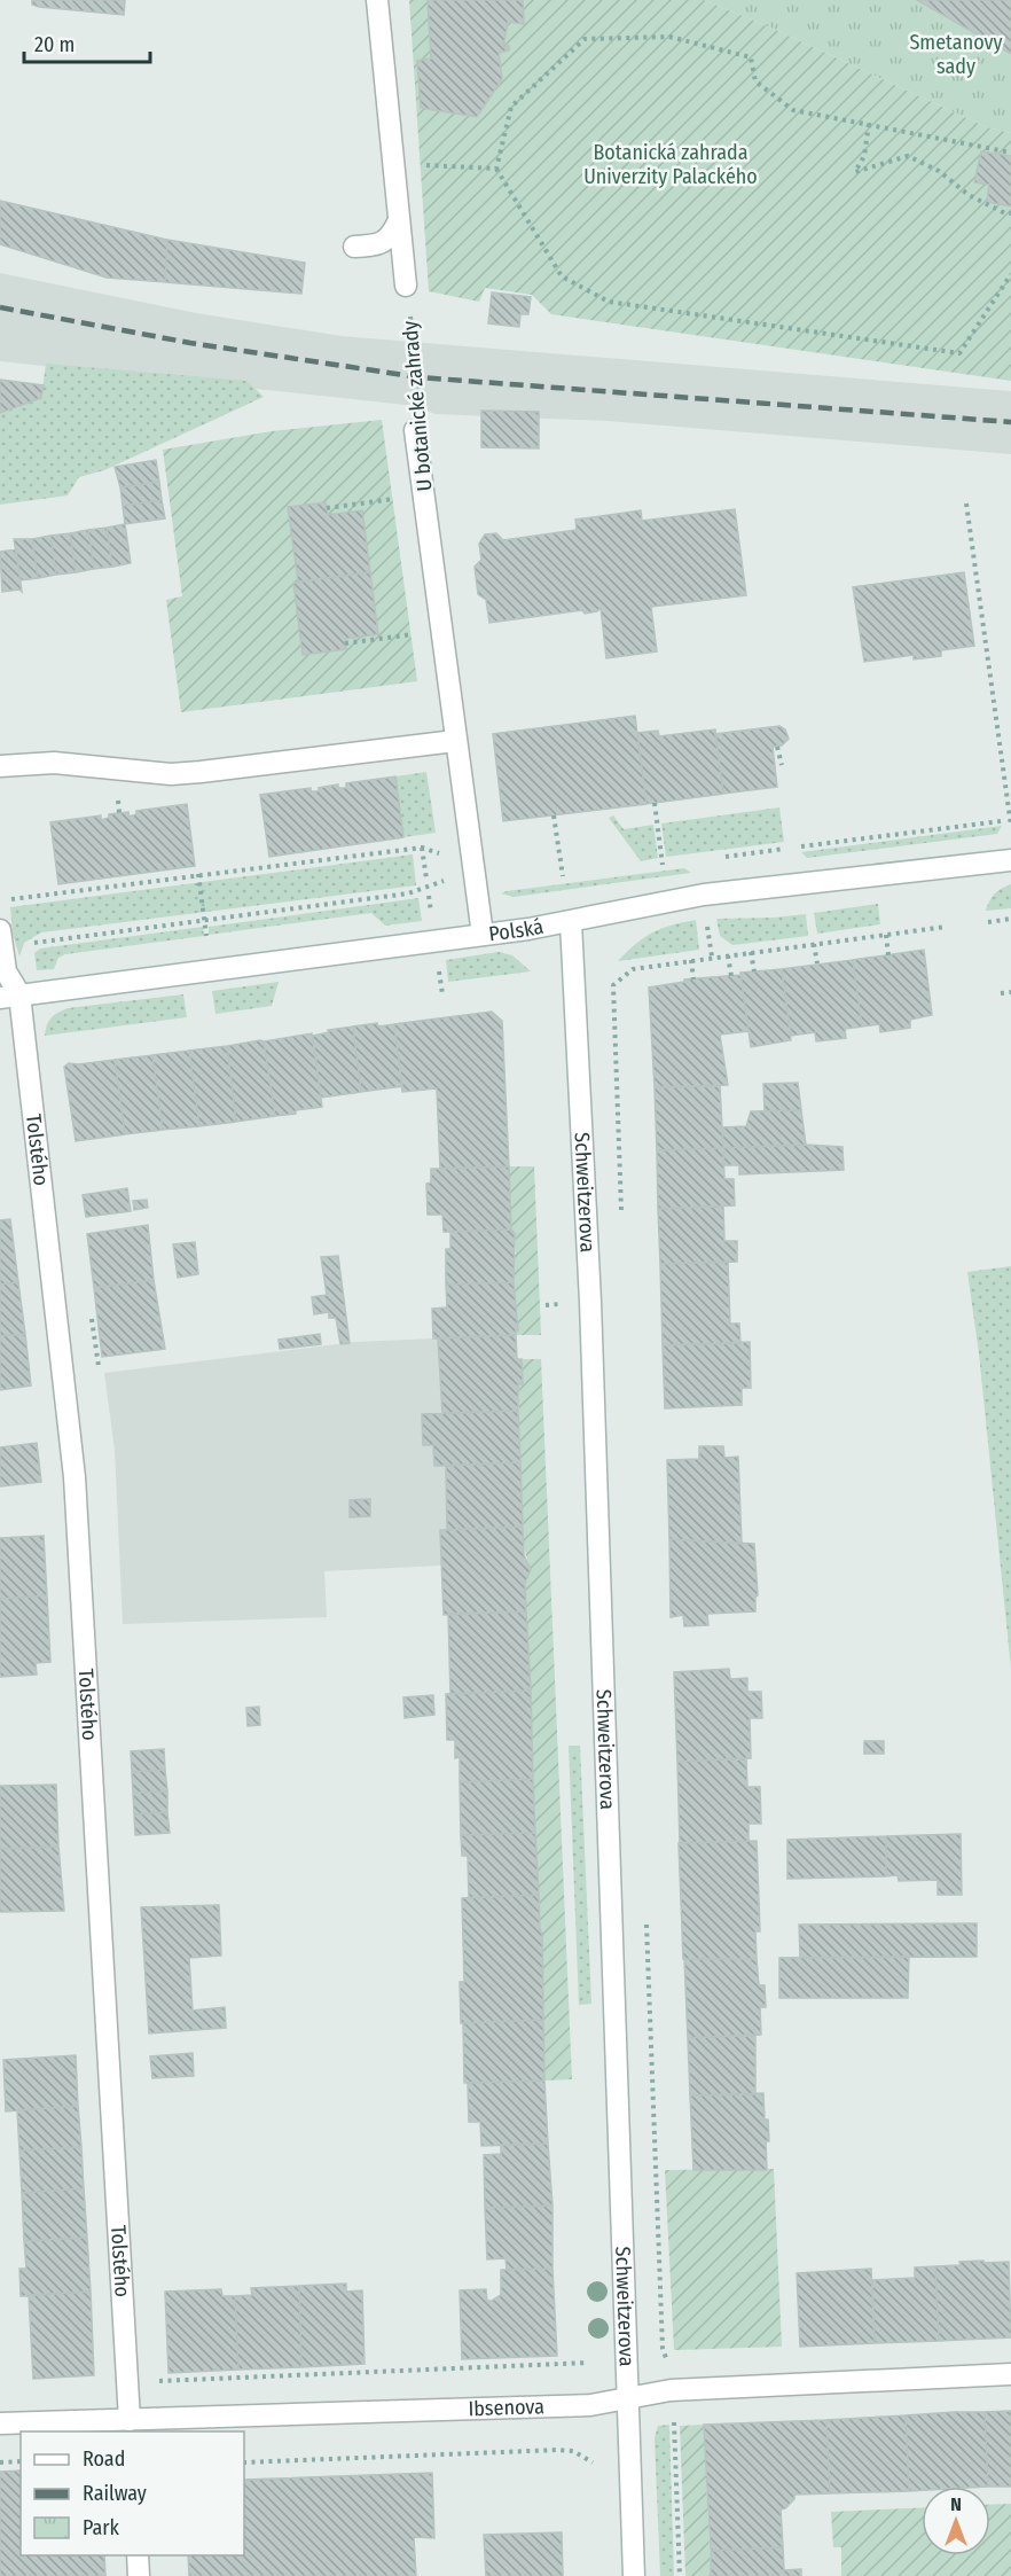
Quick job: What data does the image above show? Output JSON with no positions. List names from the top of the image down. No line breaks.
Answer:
{"streets":{"street":["U botanické zahrady","Polská","Tolstého","Schweitzerova","Ibsenova"]},"crossings":[["U botanické zahrady","Polská"],["Polská","Tolstého"],["Polská","Schweitzerova"],["Tolstého","Ibsenova"],["Schweitzerova","Ibsenova"]],"parks":["Smetanovy sady","Botanická zahrada Univerzity Palackého"],"legend":["Road","Railway","Park"],"scale_bar":"20 m","north":"top"}
